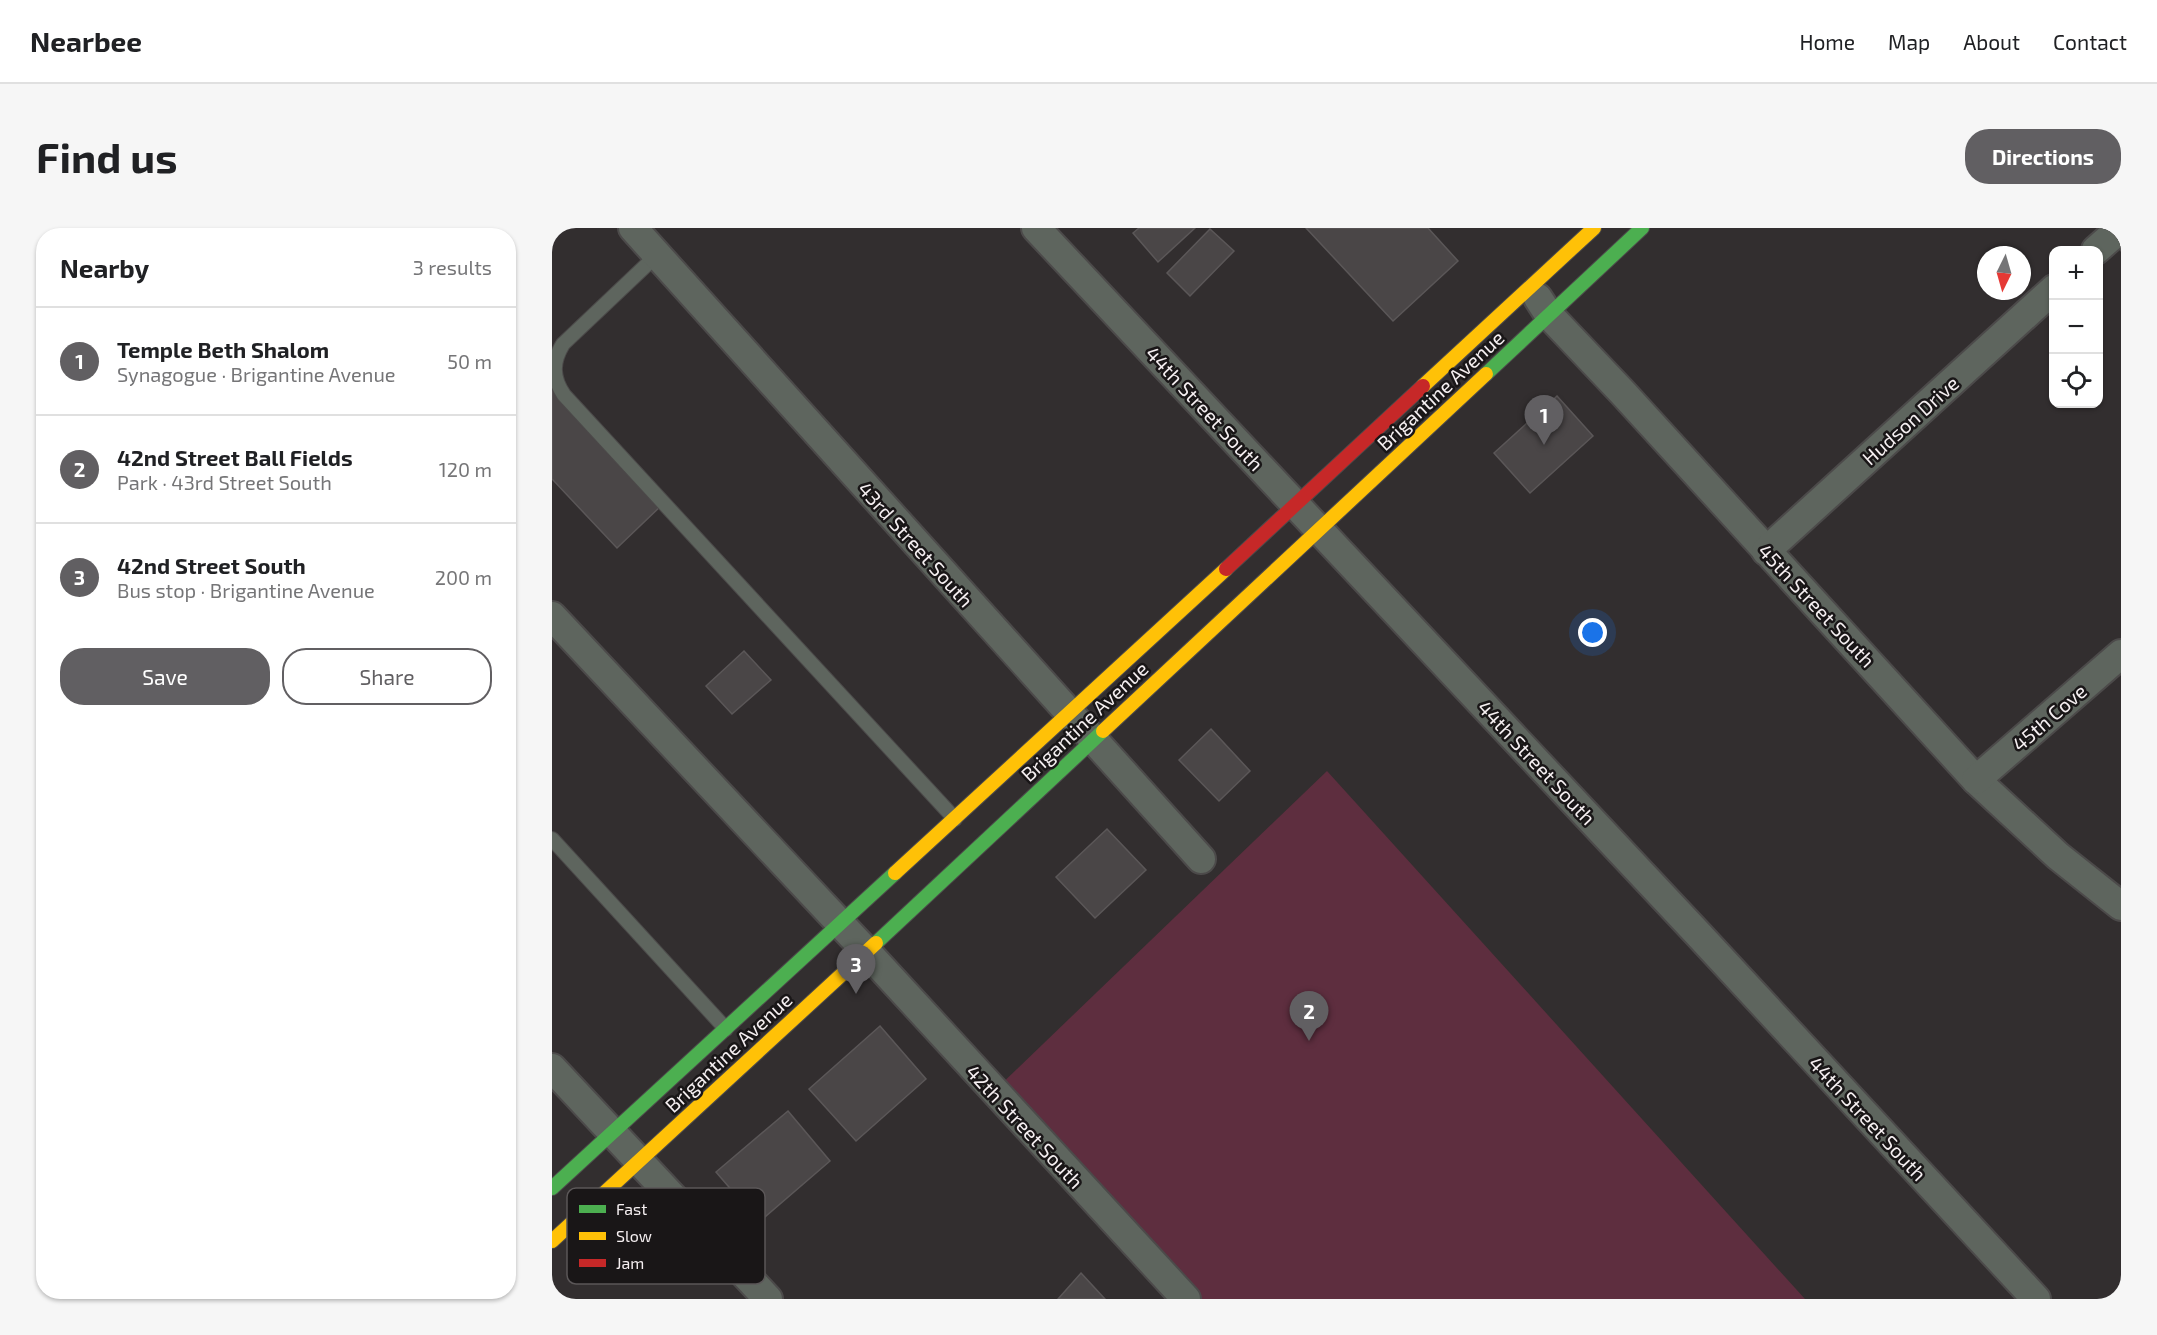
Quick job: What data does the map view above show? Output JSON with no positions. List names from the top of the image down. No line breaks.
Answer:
{"streets":{"main road":["Brigantine Avenue"],"street":["44th Street South","Hudson Drive","43rd Street South","45th Street South","45th Cove","42th Street South"]},"crossings":[["Brigantine Avenue","44th Street South"],["Brigantine Avenue","43rd Street South"],["Brigantine Avenue","45th Street South"],["Brigantine Avenue","42th Street South"],["Hudson Drive","45th Street South"],["45th Street South","45th Cove"]],"legend":["Fast","Slow","Jam"],"north":"bottom","page":{"header":"Nearbee","nav":["Home","Map","About","Contact"],"buttons":["Directions",["Save","Share"]],"title":"Find us","heading":["Nearby","3 results"],"map_buttons":["+","−"],"list":[{"mark":"1","name":"Temple Beth Shalom","note":"Synagogue · Brigantine Avenue","value":"50 m"},{"mark":"2","name":"42nd Street Ball Fields","note":"Park · 43rd Street South","value":"120 m"},{"mark":"3","name":"42nd Street South","note":"Bus stop · Brigantine Avenue","value":"200 m"}],"pins":["1","3","2"]}}
